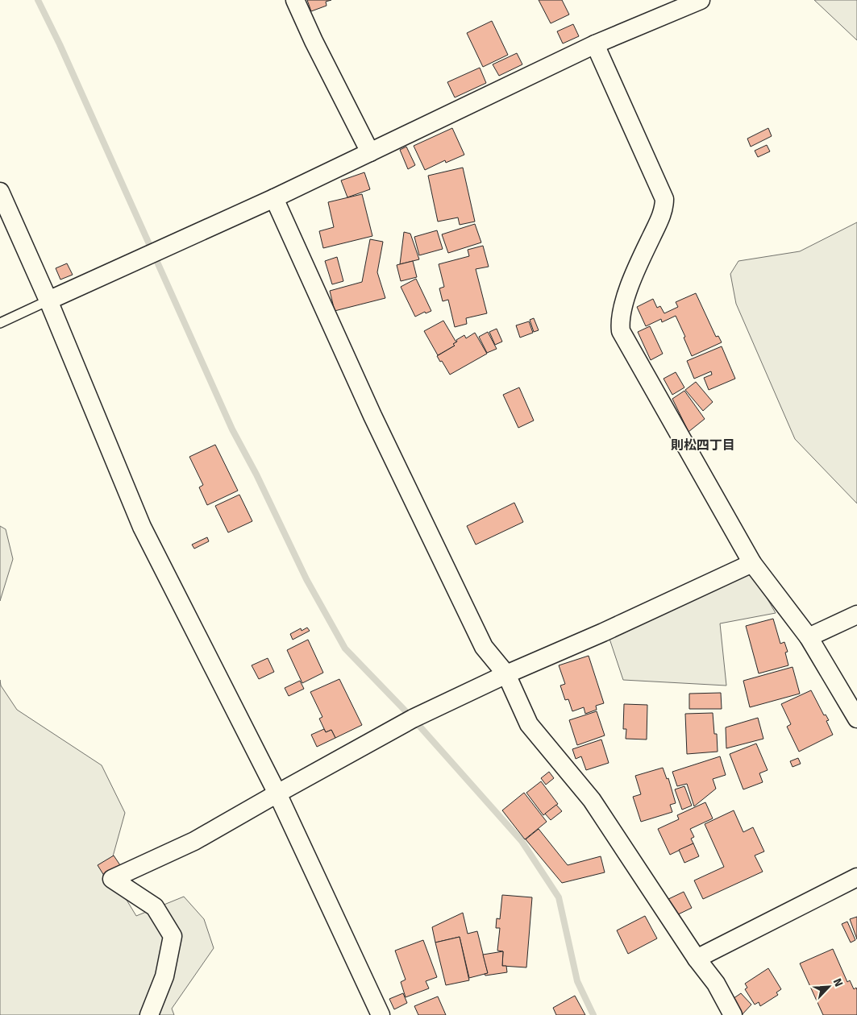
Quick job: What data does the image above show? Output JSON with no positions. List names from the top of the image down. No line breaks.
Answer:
{"districts":["則松四丁目"],"north":"top right"}
